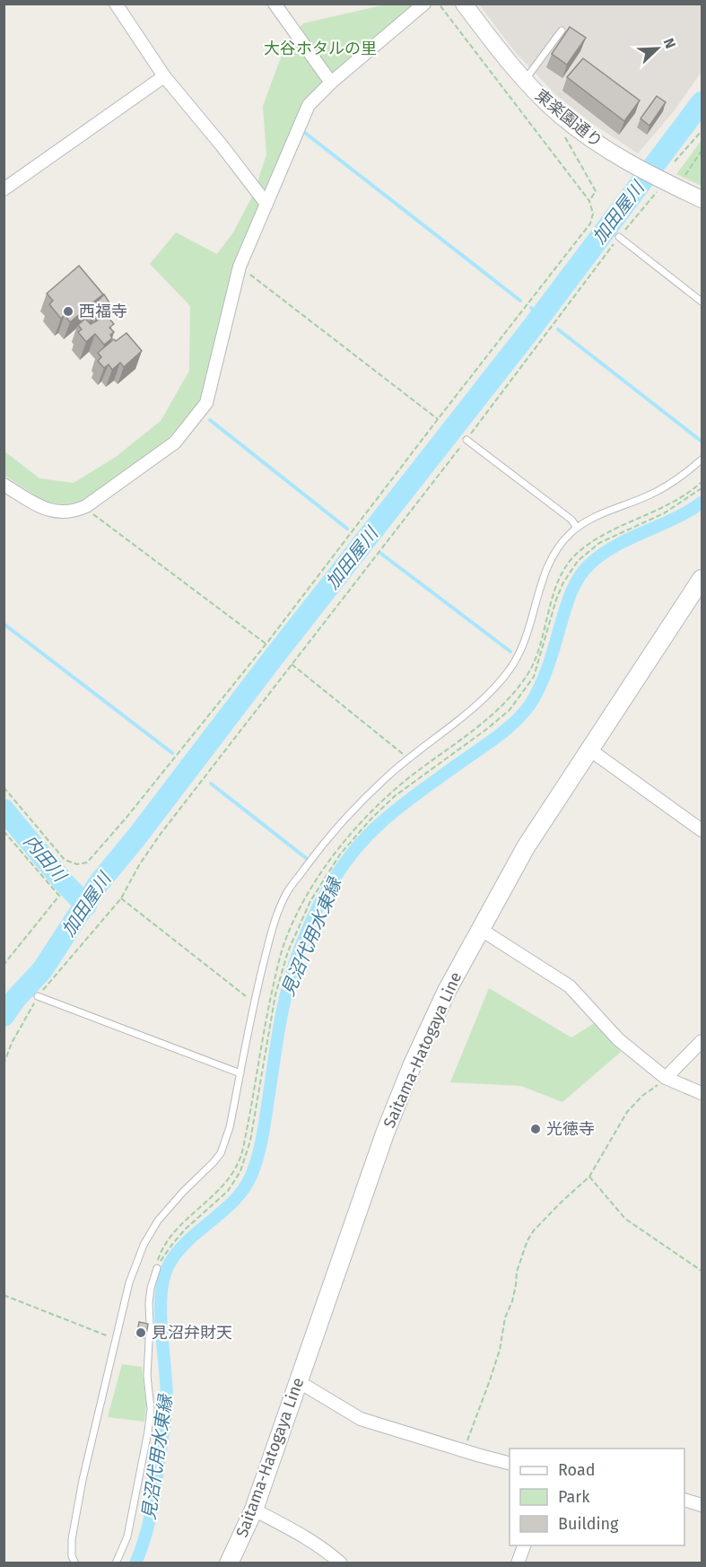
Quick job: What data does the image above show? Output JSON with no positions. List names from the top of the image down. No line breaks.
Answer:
{"streets":{"main road":["Saitama-Hatogaya Line"],"street":["東楽園通り"]},"water":["加田屋川","内田川","見沼代用水東縁"],"parks":["大谷ホタルの里"],"places":["西福寺","光徳寺","見沼弁財天"],"legend":["Road","Park","Building"],"north":"top right"}
